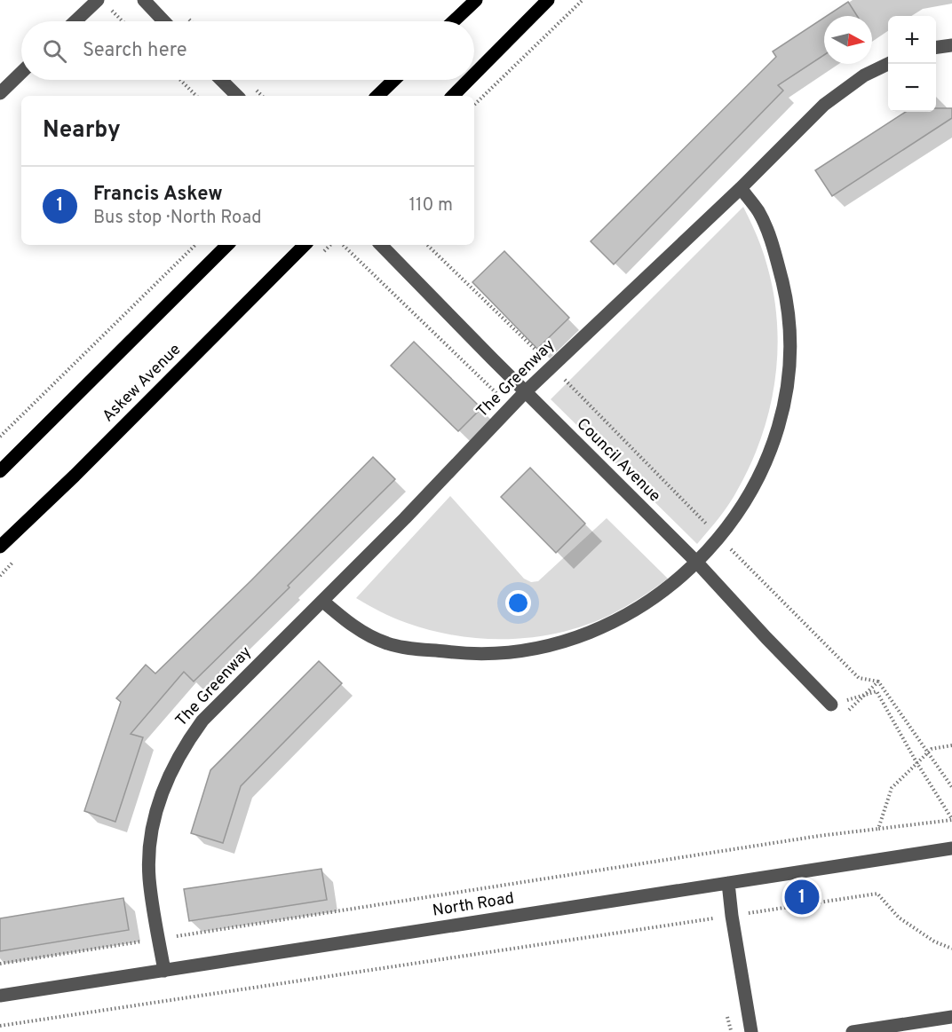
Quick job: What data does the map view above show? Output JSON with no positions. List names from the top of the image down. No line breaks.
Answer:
{"streets":{"main road":["Askew Avenue"],"street":["The Greenway","Council Avenue","North Road"]},"crossings":[["The Greenway","Council Avenue"],["The Greenway","North Road"]],"north":"right","page":{"map_buttons":["+","−"],"search":"Search here","heading":"Nearby","list":[{"mark":"1","name":"Francis Askew","note":"Bus stop · North Road","value":"110 m"}],"pins":"1"}}
